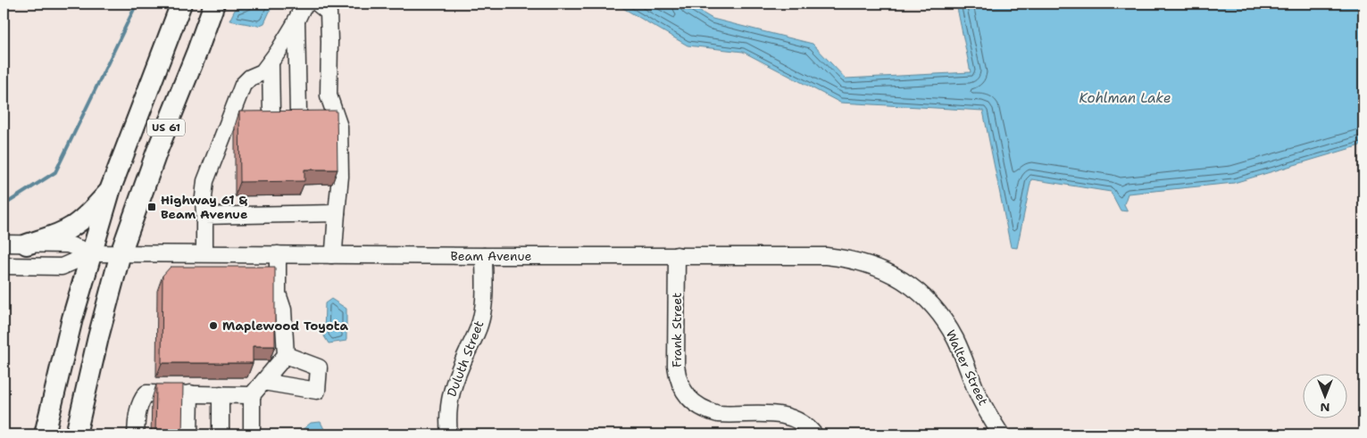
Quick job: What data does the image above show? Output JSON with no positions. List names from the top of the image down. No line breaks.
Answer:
{"streets":{"main road":["US 61"],"street":["Beam Avenue","Frank Street","Duluth Street","Walter Street"]},"crossings":[["US 61","Beam Avenue"],["Beam Avenue","Frank Street"],["Beam Avenue","Duluth Street"],["Beam Avenue","Walter Street"]],"water":["Kohlman Lake"],"places":{"transit":["Highway 61 & Beam Avenue"],"other":["Maplewood Toyota"]},"north":"bottom"}
